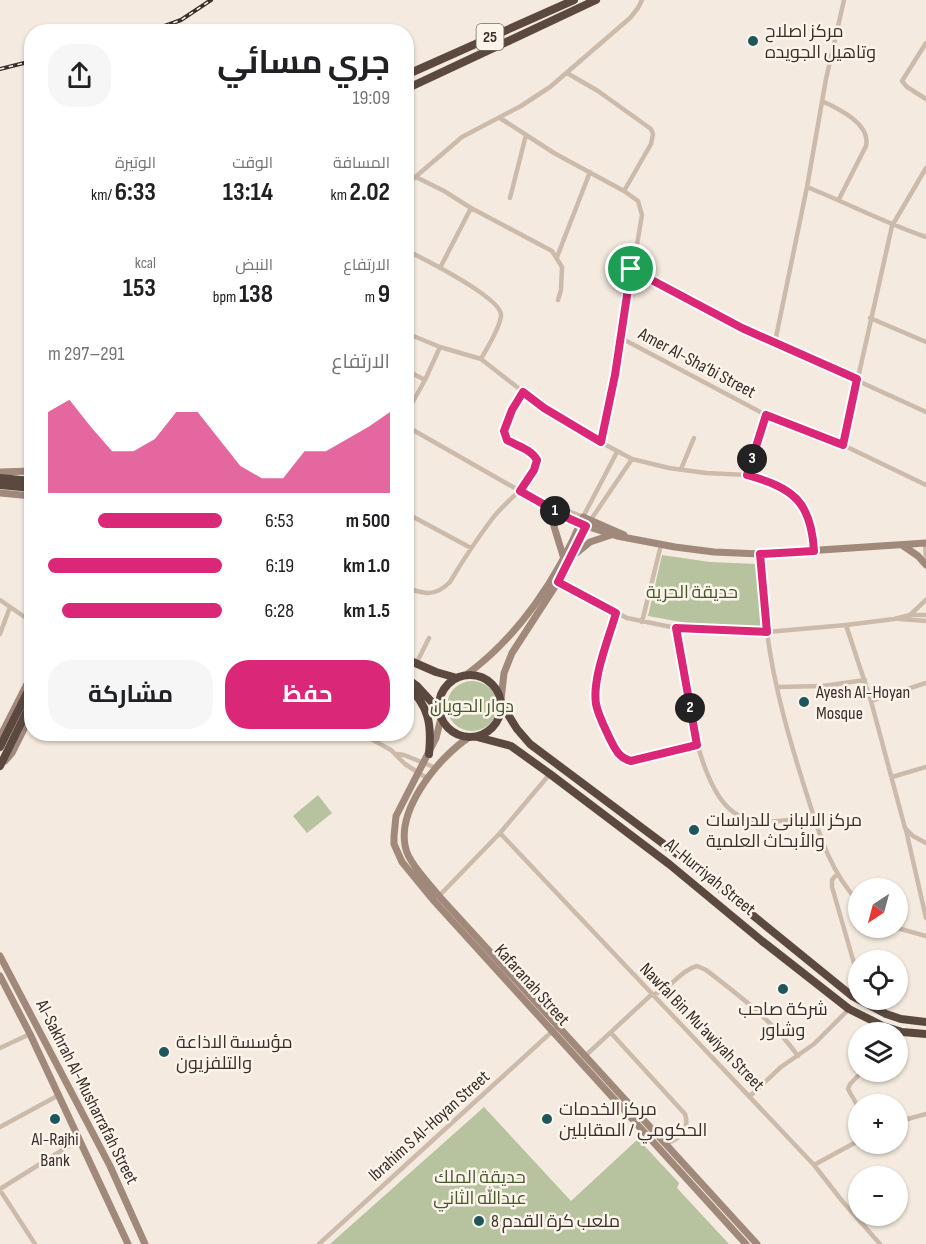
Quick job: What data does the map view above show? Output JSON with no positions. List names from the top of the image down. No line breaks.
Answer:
{"streets":{"highway":["25","Al-Hurriyah Street"],"street":["Amer Al-Sha‘bi Street","Kafaranah Street","Nawfal Bin Mu'awiyah Street","Al-Sakhrah Al-Musharrafah Street","Ibrahim S Al-Hoyan Street"]},"crossings":[["Al-Hurriyah Street","Kafaranah Street"],["Kafaranah Street","Ibrahim S Al-Hoyan Street"]],"parks":["حديقة الحرية","دوار الحويان","حديقة الملك عبدالله الثاني"],"places":["مركز اصلاح وتاهيل الجويده","Ayesh Al-Hoyan Mosque","مركز الالباني للدراسات والأبحاث العلمية","شركة صاحب وشاور","مؤسسة الاذاعة والتلفزيون","Al-Rajhi Bank","مركز الخدمات الحكومي / المقابلين","ملعب كرة القدم 8"],"north":"bottom left","page":{"heading":["جري مسائي","19:09"],"stats":[["المسافة","2.02 km"],["الوقت","13:14"],["الوتيرة","6:33 /km"],["الارتفاع","9 m"],["النبض","138 bpm"],["kcal","153"]],"chart":["الارتفاع","291–297 m"],"pins":["3","1","2"],"list":[{"name":"500 m","note":"6:53"},{"name":"1.0 km","note":"6:19"},{"name":"1.5 km","note":"6:28"}],"buttons":["حفظ","مشاركة"],"map_buttons":["+","−"]}}
